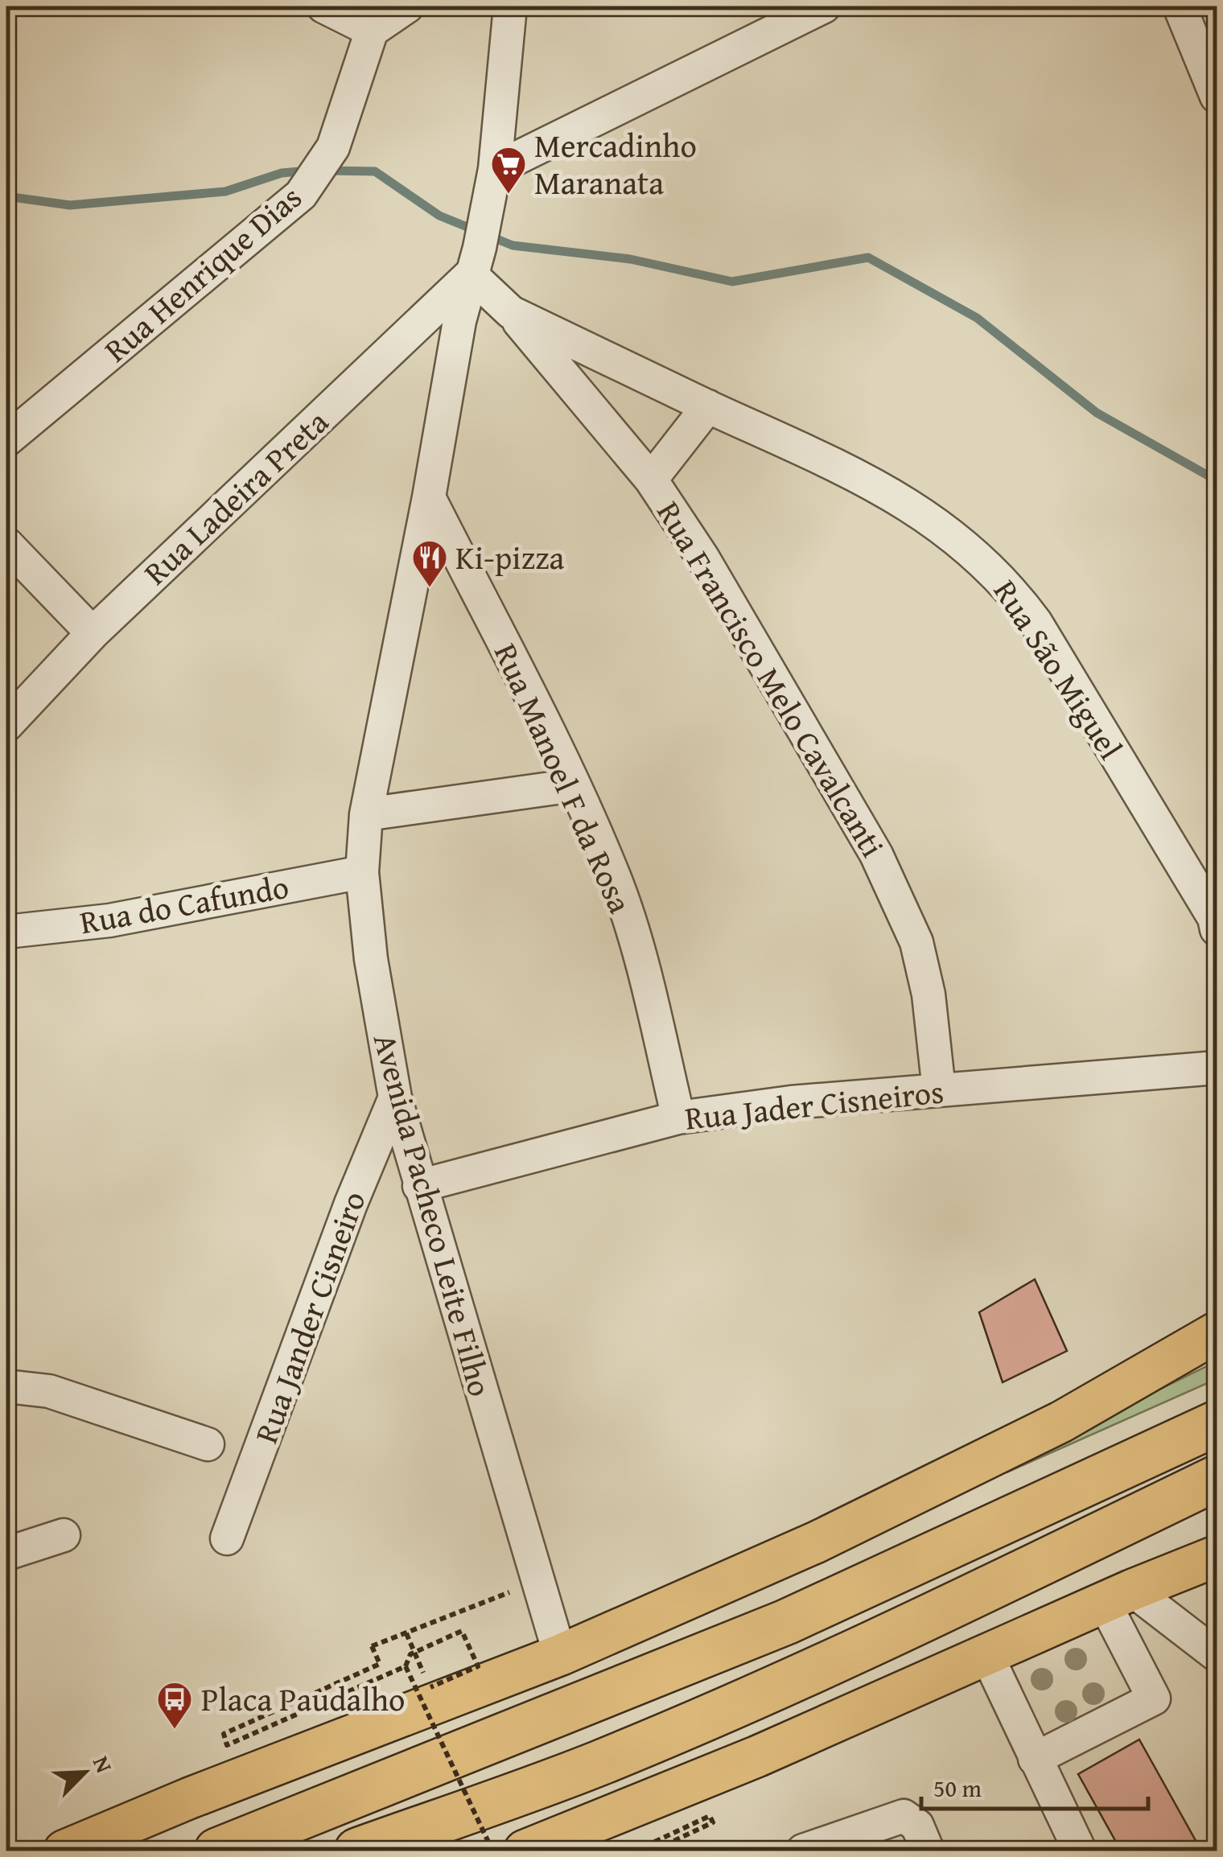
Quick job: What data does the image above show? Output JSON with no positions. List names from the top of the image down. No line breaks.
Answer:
{"streets":{"street":["Rua Henrique Dias","Rua Ladeira Preta","Rua São Miguel","Rua Francisco Melo Cavalcanti","Rua Manoel F da Rosa","Rua do Cafundo","Rua Jader Cisneiros","Avenida Pacheco Leite Filho","Rua Jander Cisneiro"]},"crossings":[["Rua Ladeira Preta","Rua São Miguel"],["Rua Ladeira Preta","Avenida Pacheco Leite Filho"],["Rua São Miguel","Rua Francisco Melo Cavalcanti"],["Rua São Miguel","Avenida Pacheco Leite Filho"],["Rua Francisco Melo Cavalcanti","Rua Jader Cisneiros"],["Rua Manoel F da Rosa","Rua Jader Cisneiros"],["Rua Manoel F da Rosa","Avenida Pacheco Leite Filho"],["Rua do Cafundo","Avenida Pacheco Leite Filho"],["Rua Jader Cisneiros","Avenida Pacheco Leite Filho"],["Avenida Pacheco Leite Filho","Rua Jander Cisneiro"]],"places":{"supermarket":["Mercadinho Maranata"],"restaurant":["Ki-pizza"],"bus stop":["Placa Paudalho"]},"scale_bar":"50 m","north":"top right"}
